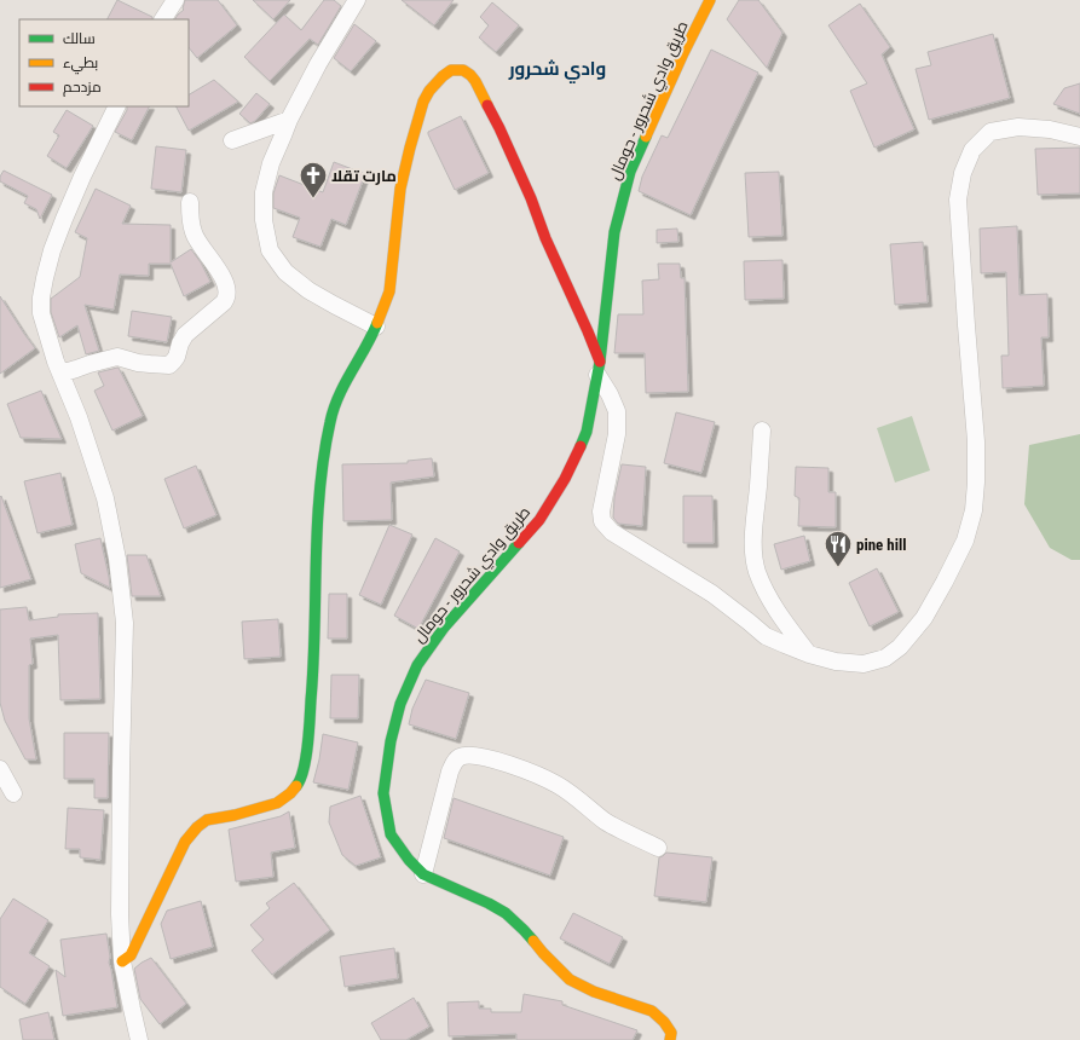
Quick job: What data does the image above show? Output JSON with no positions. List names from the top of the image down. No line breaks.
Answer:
{"streets":{"street":["طريق وادي شحرور - حومال"]},"districts":["وادي شحرور"],"places":{"church":["مارت تقلا"],"restaurant":["pine hill"]},"legend":["سالك","بطيء","مزدحم"]}
